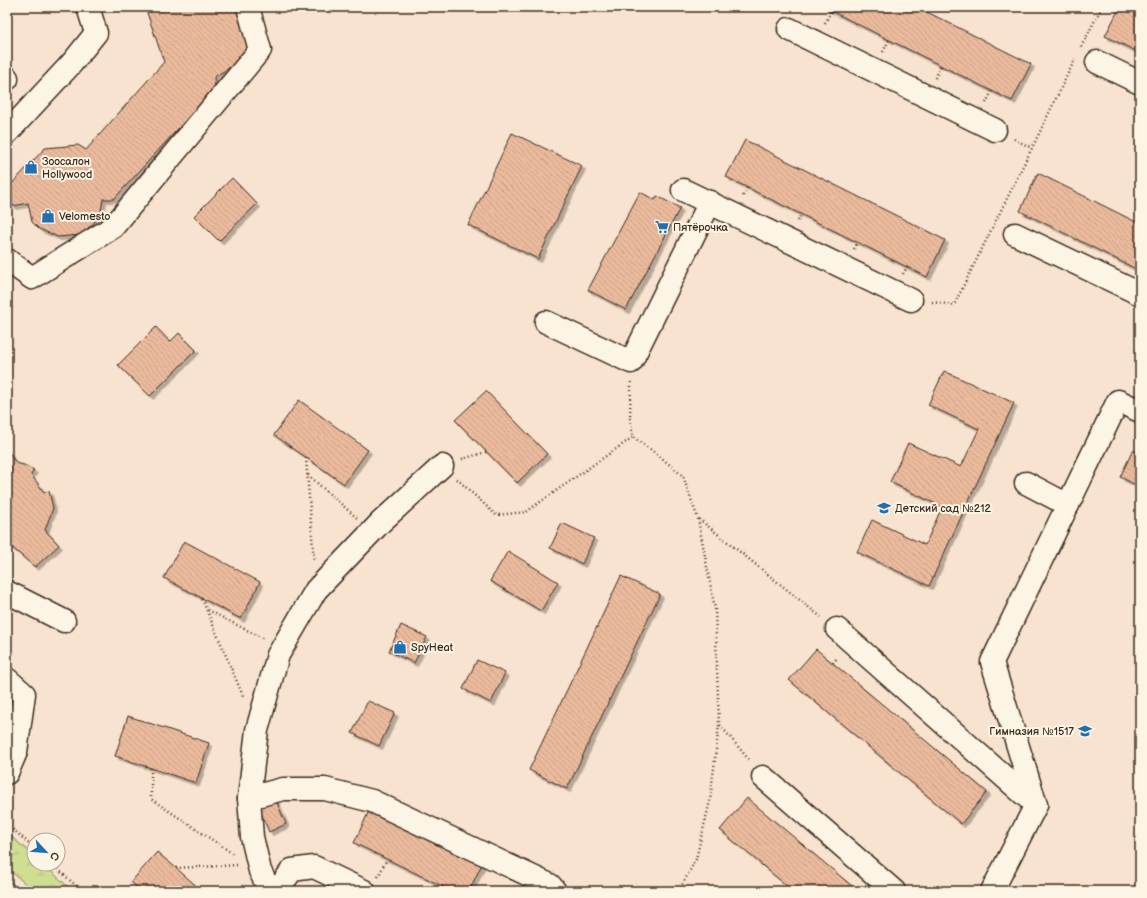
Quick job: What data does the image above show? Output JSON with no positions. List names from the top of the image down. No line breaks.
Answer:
{"places":{"shop":["Зоосалон Hollywood","Velomesto","SpyHeat"],"supermarket":["Пятёрочка"],"school or university":["Детский сад №212","Гимназия №1517"]},"north":"bottom right"}
